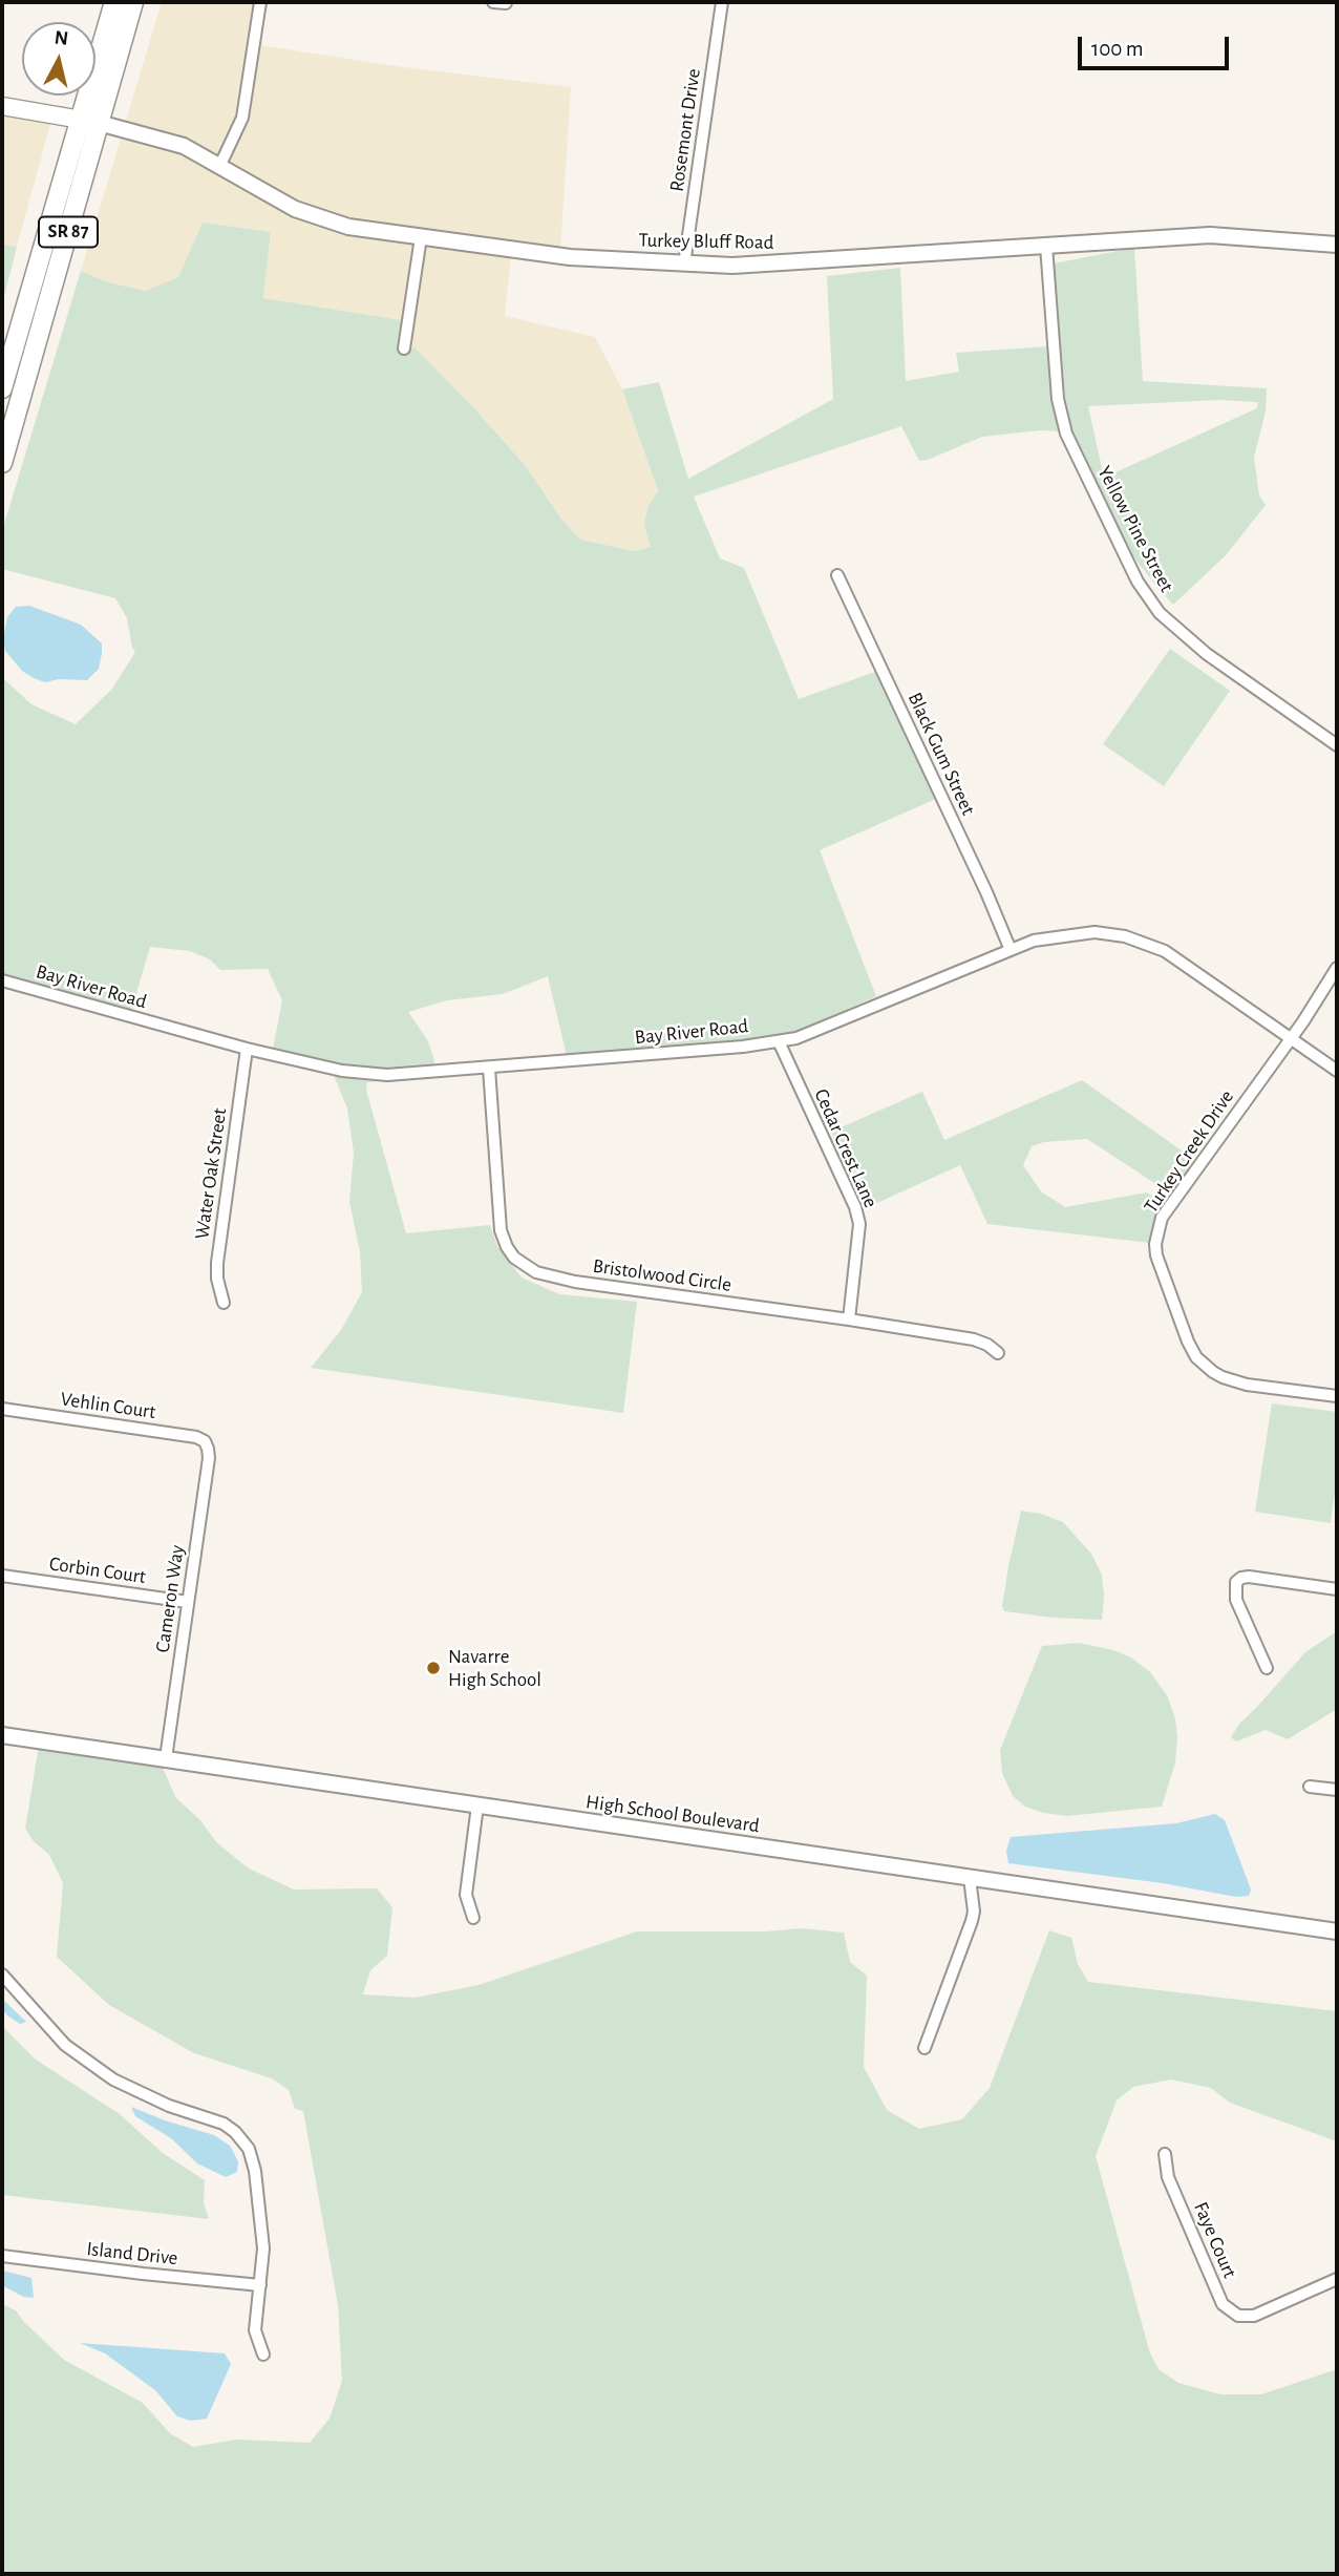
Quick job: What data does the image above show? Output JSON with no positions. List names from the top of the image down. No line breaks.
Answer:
{"streets":{"highway":["SR 87"],"street":["Rosemont Drive","Turkey Bluff Road","Yellow Pine Street","Black Gum Street","Bay River Road","Cedar Crest Lane","Turkey Creek Drive","Water Oak Street","Bristolwood Circle","Vehlin Court","Corbin Court","Cameron Way","High School Boulevard","Faye Court","Island Drive"]},"crossings":[["Rosemont Drive","Turkey Bluff Road"],["SR 87","Turkey Bluff Road"],["Turkey Bluff Road","Yellow Pine Street"],["Black Gum Street","Bay River Road"],["Bay River Road","Cedar Crest Lane"],["Bay River Road","Turkey Creek Drive"],["Bay River Road","Water Oak Street"],["Bay River Road","Bristolwood Circle"],["Cedar Crest Lane","Bristolwood Circle"],["Vehlin Court","Cameron Way"],["Corbin Court","Cameron Way"],["Cameron Way","High School Boulevard"]],"places":["Navarre High School"],"scale_bar":"100 m","north":"top"}
